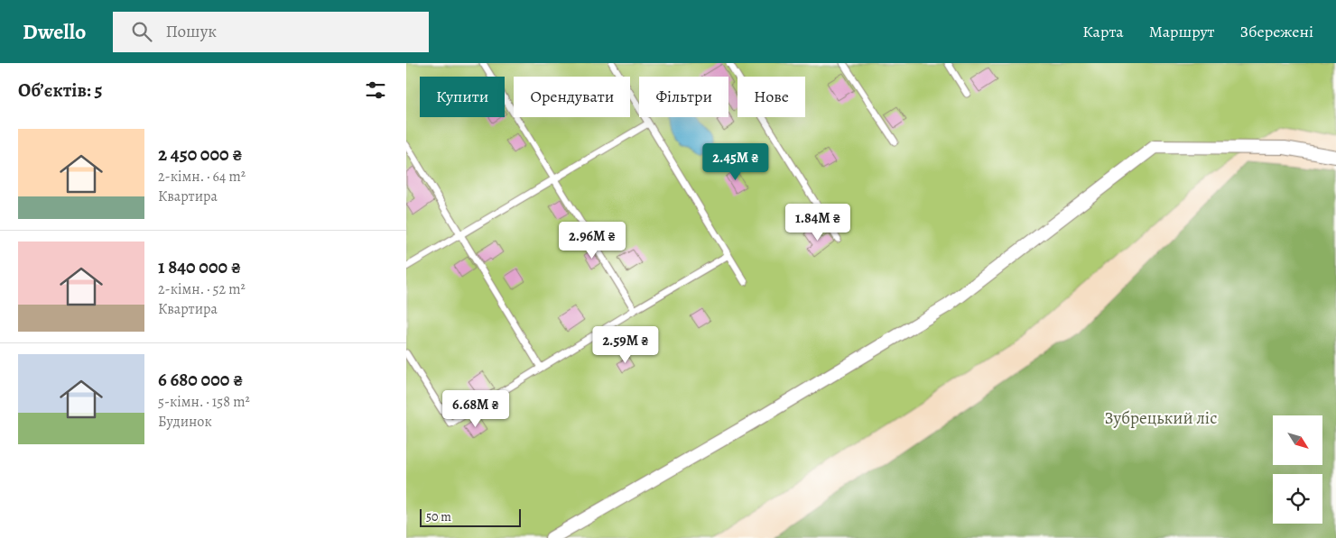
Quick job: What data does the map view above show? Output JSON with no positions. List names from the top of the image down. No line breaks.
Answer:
{"parks":["Зубрецький ліс"],"scale_bar":"50 m","north":"bottom right","page":{"header":"Dwello","search":"Пошук","nav":["Карта","Маршрут","Збережені"],"heading":"Об’єктів: 5","chip":["Купити","Орендувати","Фільтри","Нове"],"list":[{"name":"2 450 000 ₴","note":"2-кімн. · 64 m² · Квартира"},{"name":"1 840 000 ₴","note":"2-кімн. · 52 m² · Квартира"},{"name":"6 680 000 ₴","note":"5-кімн. · 158 m² · Будинок"}],"price":["2.45M ₴","1.84M ₴","2.96M ₴","2.59M ₴","6.68M ₴"],"scale":"50 m"}}
